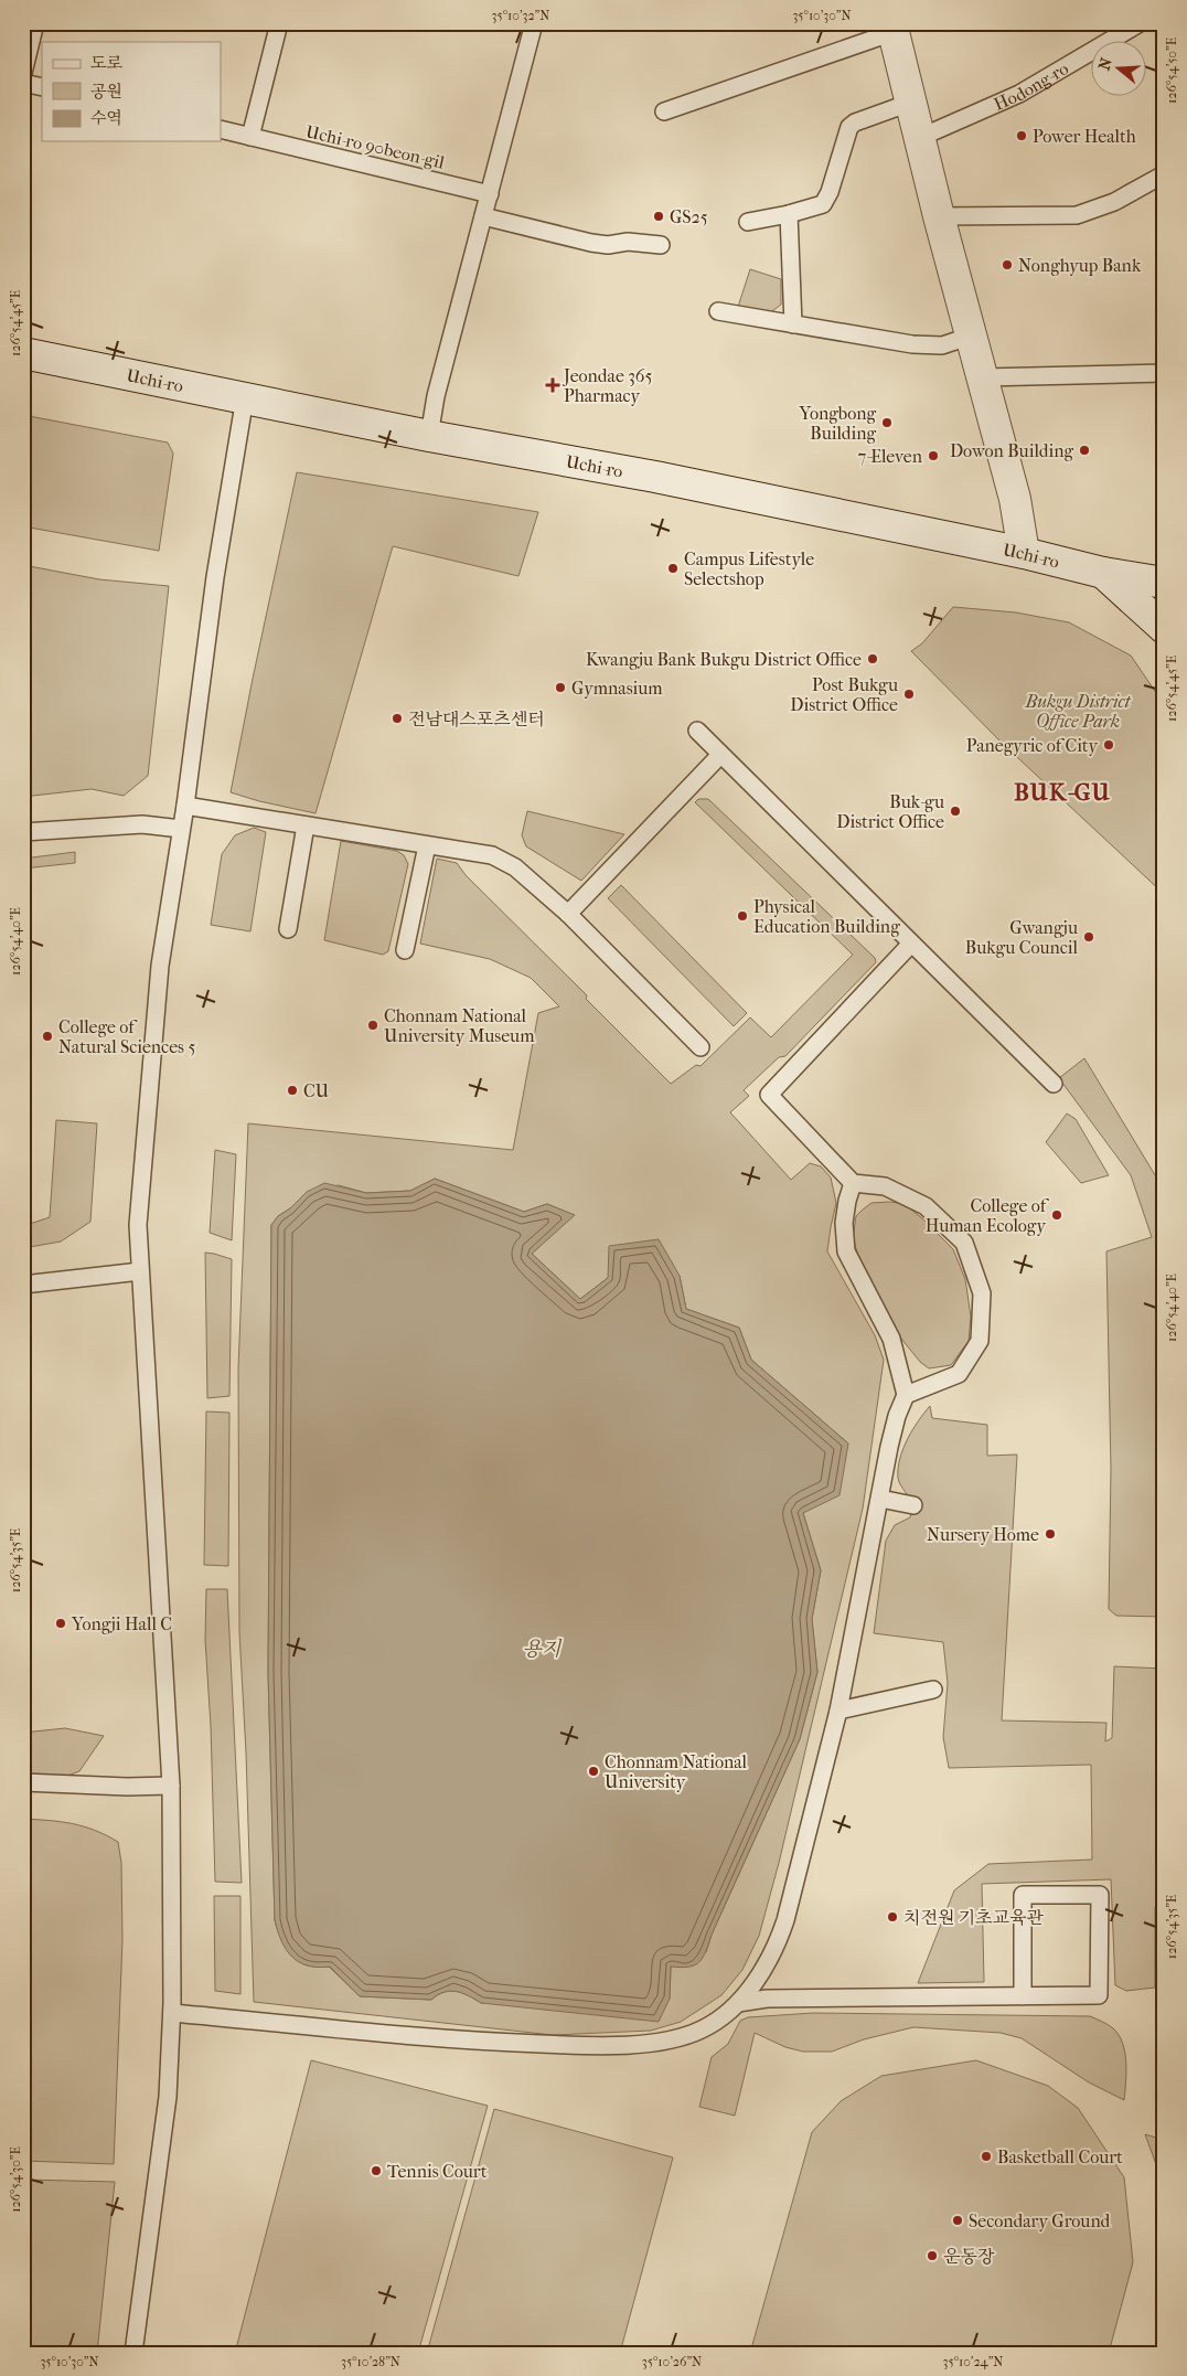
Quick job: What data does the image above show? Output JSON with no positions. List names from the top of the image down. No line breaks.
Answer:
{"streets":{"main road":["Uchi-ro"],"lane":["Hodong-ro","Uchi-ro 90beon-gil"]},"districts":["BUK-GU"],"water":["용지"],"parks":["Bukgu District Office Park"],"places":{"other":["Power Health","GS25","Nonghyup Bank","Yongbong Building","Dowon Building","7-Eleven","Campus Lifestyle Selectshop","Kwangju Bank Bukgu District Office","Gymnasium","Post Bukgu District Office","전남대스포츠센터","Panegyric of City","Buk-gu District Office","Physical Education Building","Gwangju Bukgu Council","Chonnam National University Museum","College of Natural Sciences 5","CU","College of Human Ecology","Nursery Home","Yongji Hall C","Chonnam National University","치전원 기초교육관","Basketball Court","Tennis Court","Secondary Ground","운동장"],"health":["Jeondae 365 Pharmacy"]},"legend":["도로","공원","수역"],"north":"left","coordinates":["35°10'32\"N","35°10'30\"N","126°54'50\"E","126°54'45\"E","126°54'40\"E","126°54'35\"E","126°54'30\"E","35°10'28\"N","35°10'26\"N","35°10'24\"N"]}
